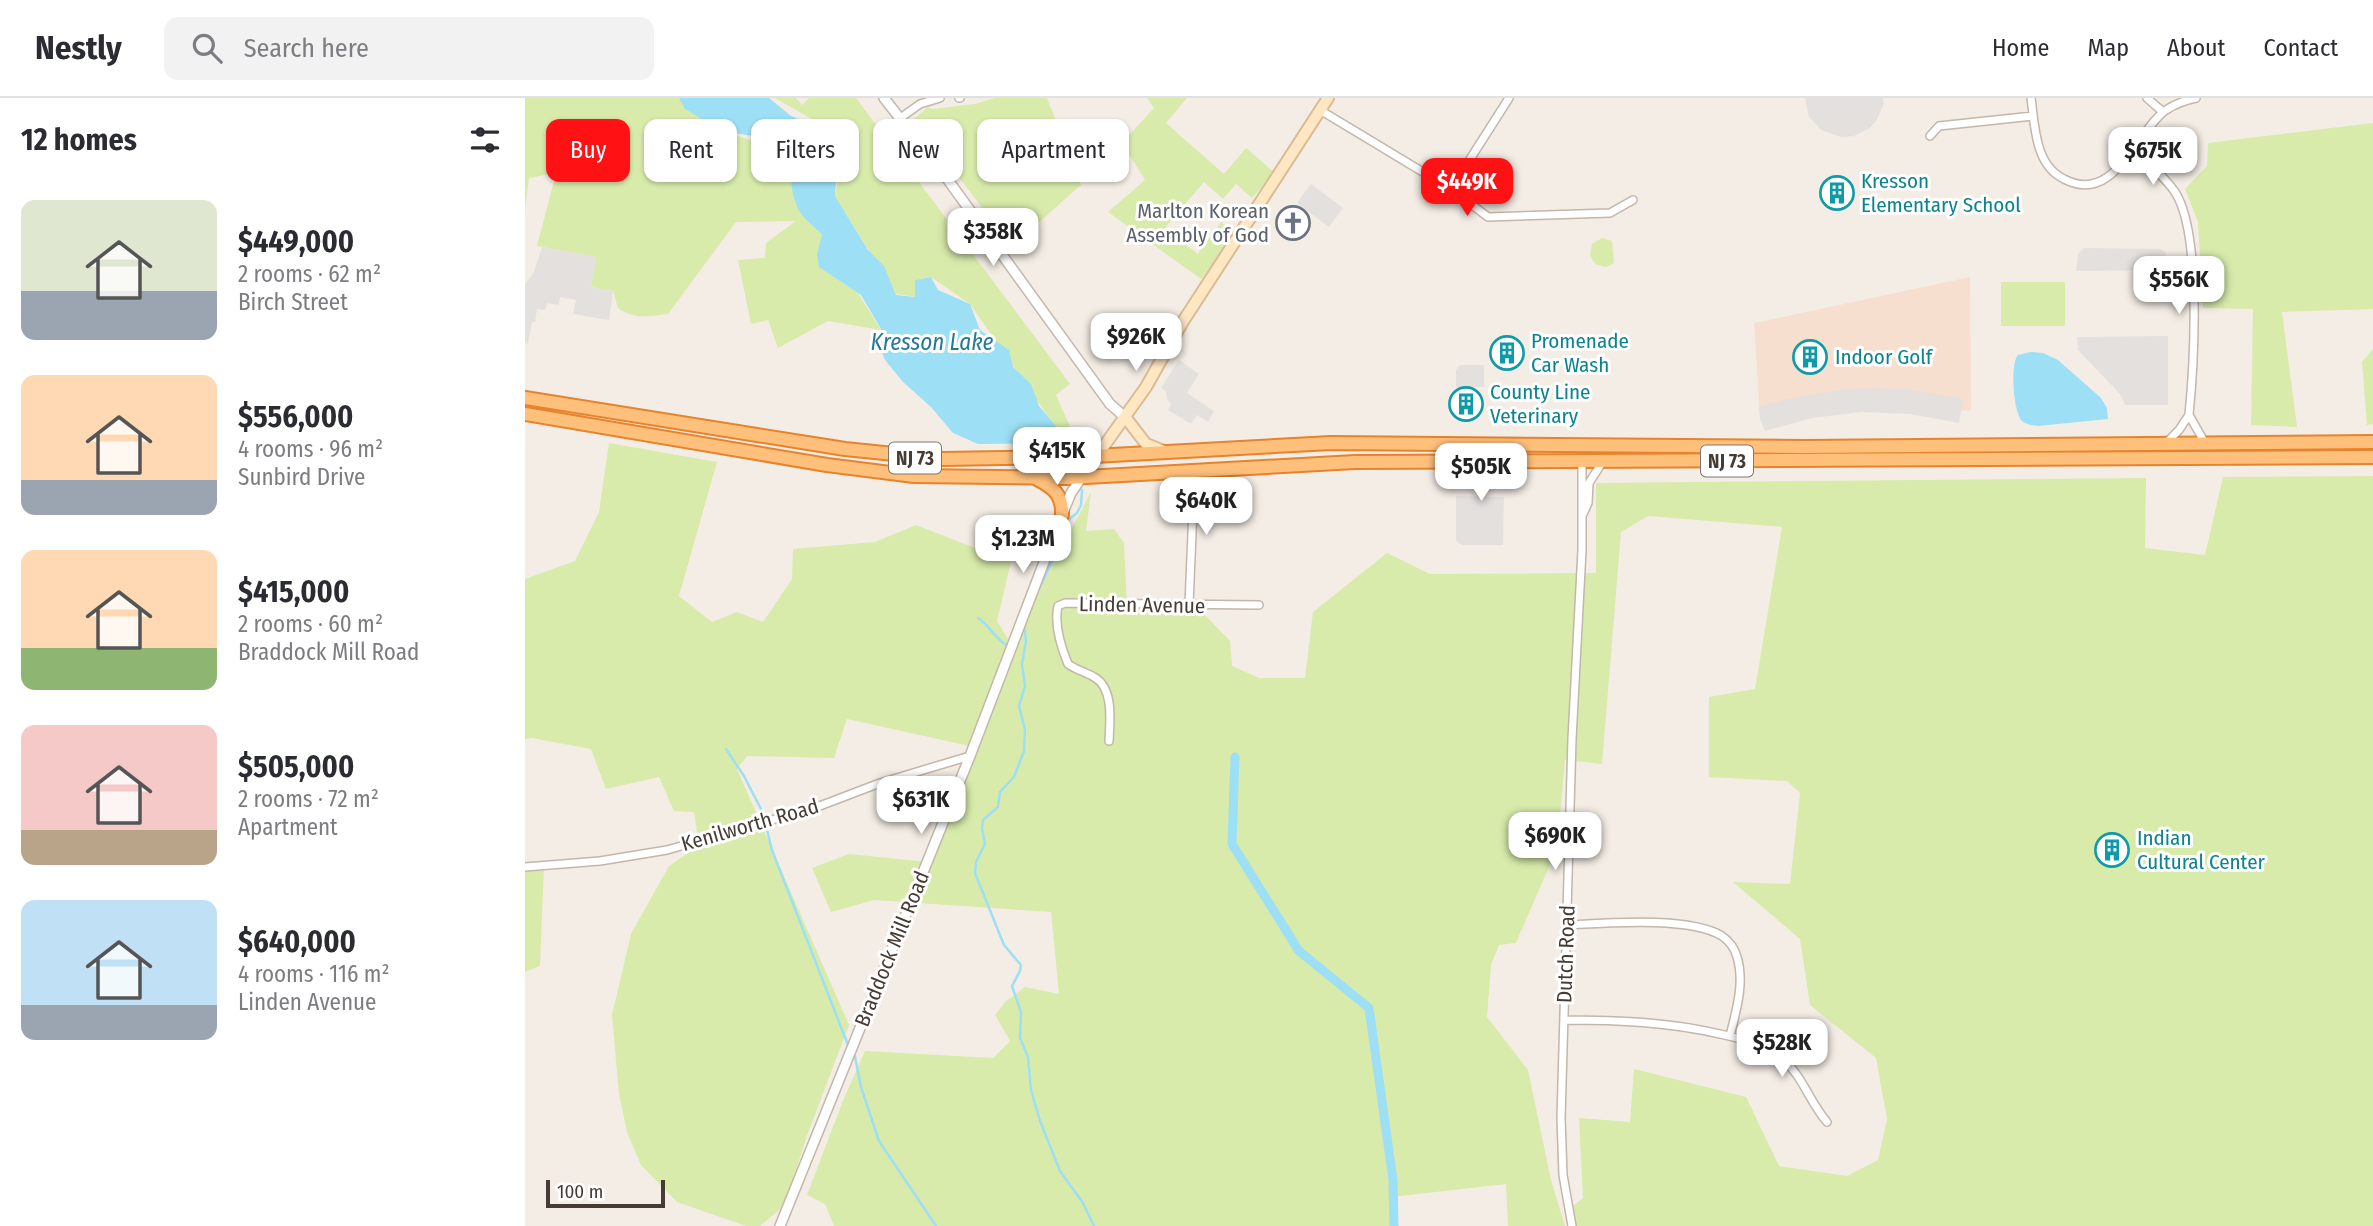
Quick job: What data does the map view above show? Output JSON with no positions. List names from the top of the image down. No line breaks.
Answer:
{"streets":{"highway":["NJ 73"],"street":["Linden Avenue","Kenilworth Road","Braddock Mill Road","Dutch Road"]},"crossings":[["NJ 73","Braddock Mill Road"],["NJ 73","Dutch Road"],["Kenilworth Road","Braddock Mill Road"]],"water":["Kresson Lake"],"places":{"building":["Kresson Elementary School","Promenade Car Wash","Indoor Golf","County Line Veterinary","Indian Cultural Center"],"church":["Marlton Korean Assembly of God"]},"scale_bar":"100 m","page":{"header":"Nestly","search":"Search here","nav":["Home","Map","About","Contact"],"heading":"12 homes","chip":["Buy","Rent","Filters","New","Apartment"],"price":["$675K","$449K","$358K","$556K","$926K","$415K","$505K","$640K","$1.23M","$631K","$690K","$528K"],"list":[{"name":"$449,000","note":"2 rooms · 62 m² · Birch Street"},{"name":"$556,000","note":"4 rooms · 96 m² · Sunbird Drive"},{"name":"$415,000","note":"2 rooms · 60 m² · Braddock Mill Road"},{"name":"$505,000","note":"2 rooms · 72 m² · Apartment"},{"name":"$640,000","note":"4 rooms · 116 m² · Linden Avenue"}],"scale":"100 m"}}
